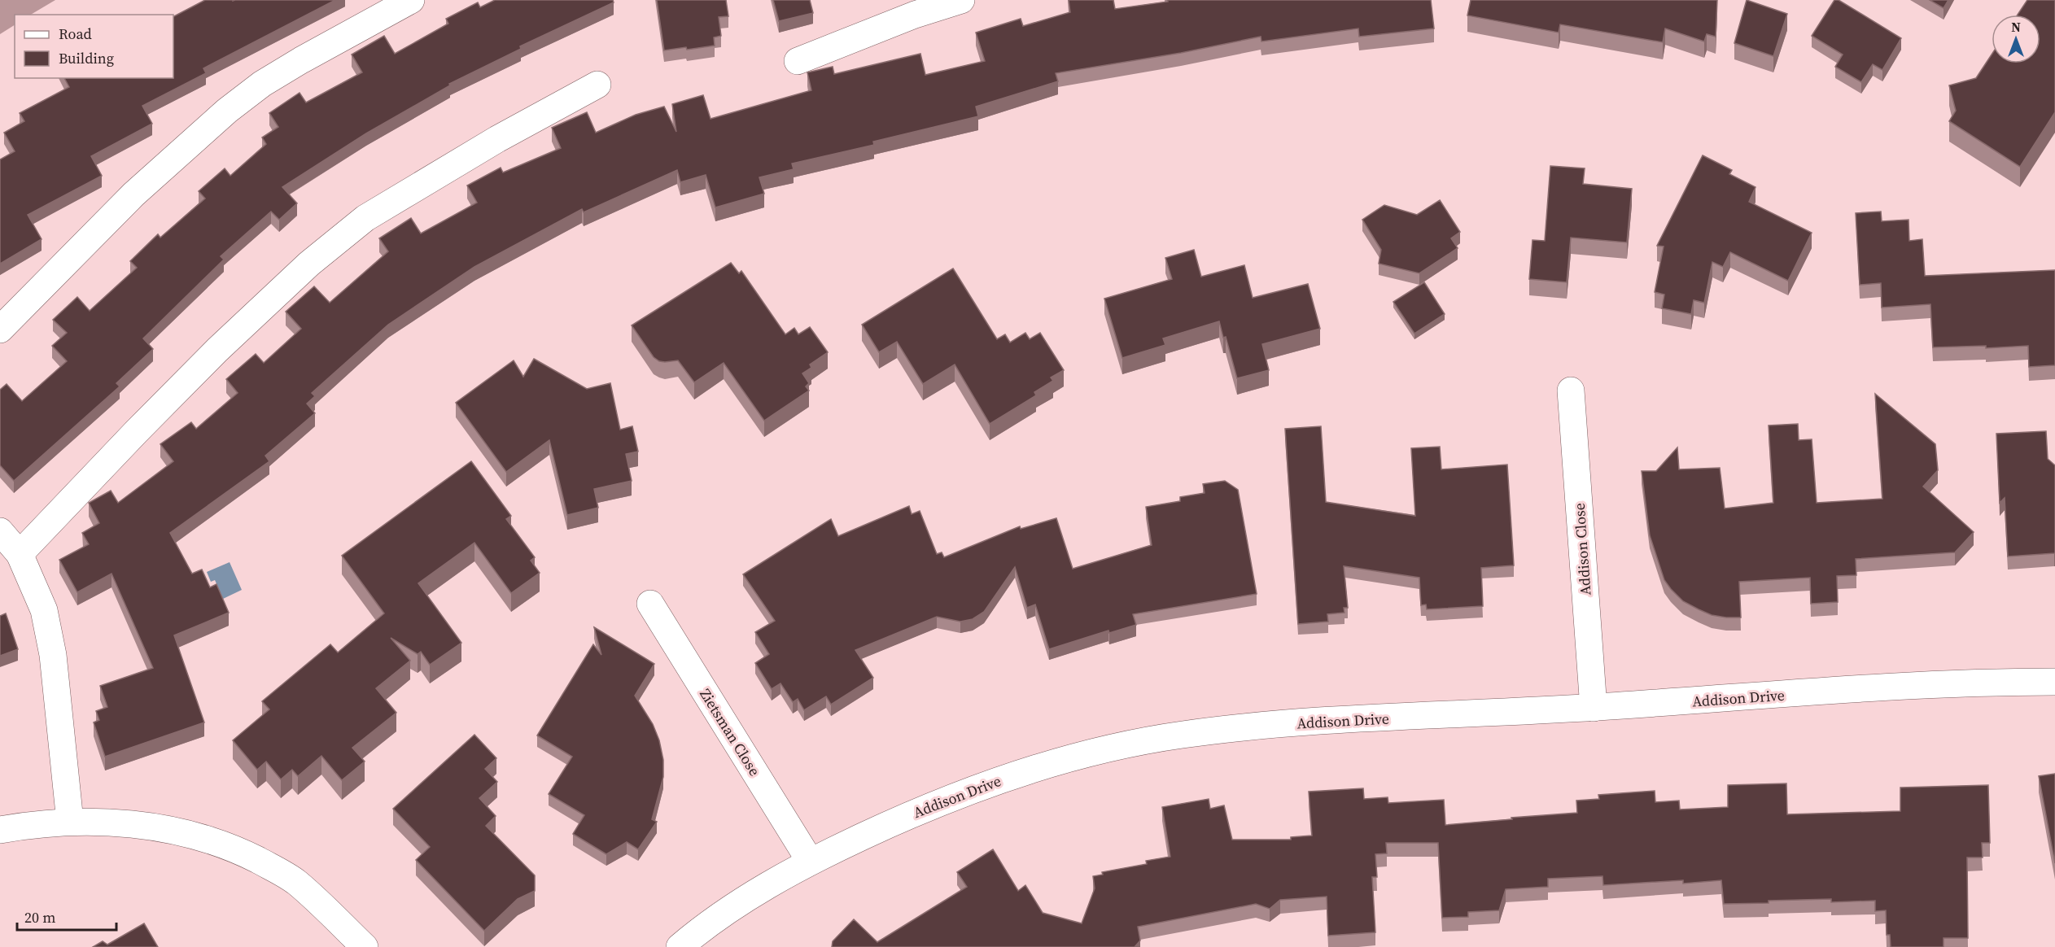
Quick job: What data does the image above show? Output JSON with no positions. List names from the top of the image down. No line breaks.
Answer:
{"streets":{"street":["Addison Close","Addison Drive","Zietsman Close"]},"crossings":[["Addison Close","Addison Drive"],["Addison Drive","Zietsman Close"]],"legend":["Road","Building"],"scale_bar":"20 m","north":"top"}
